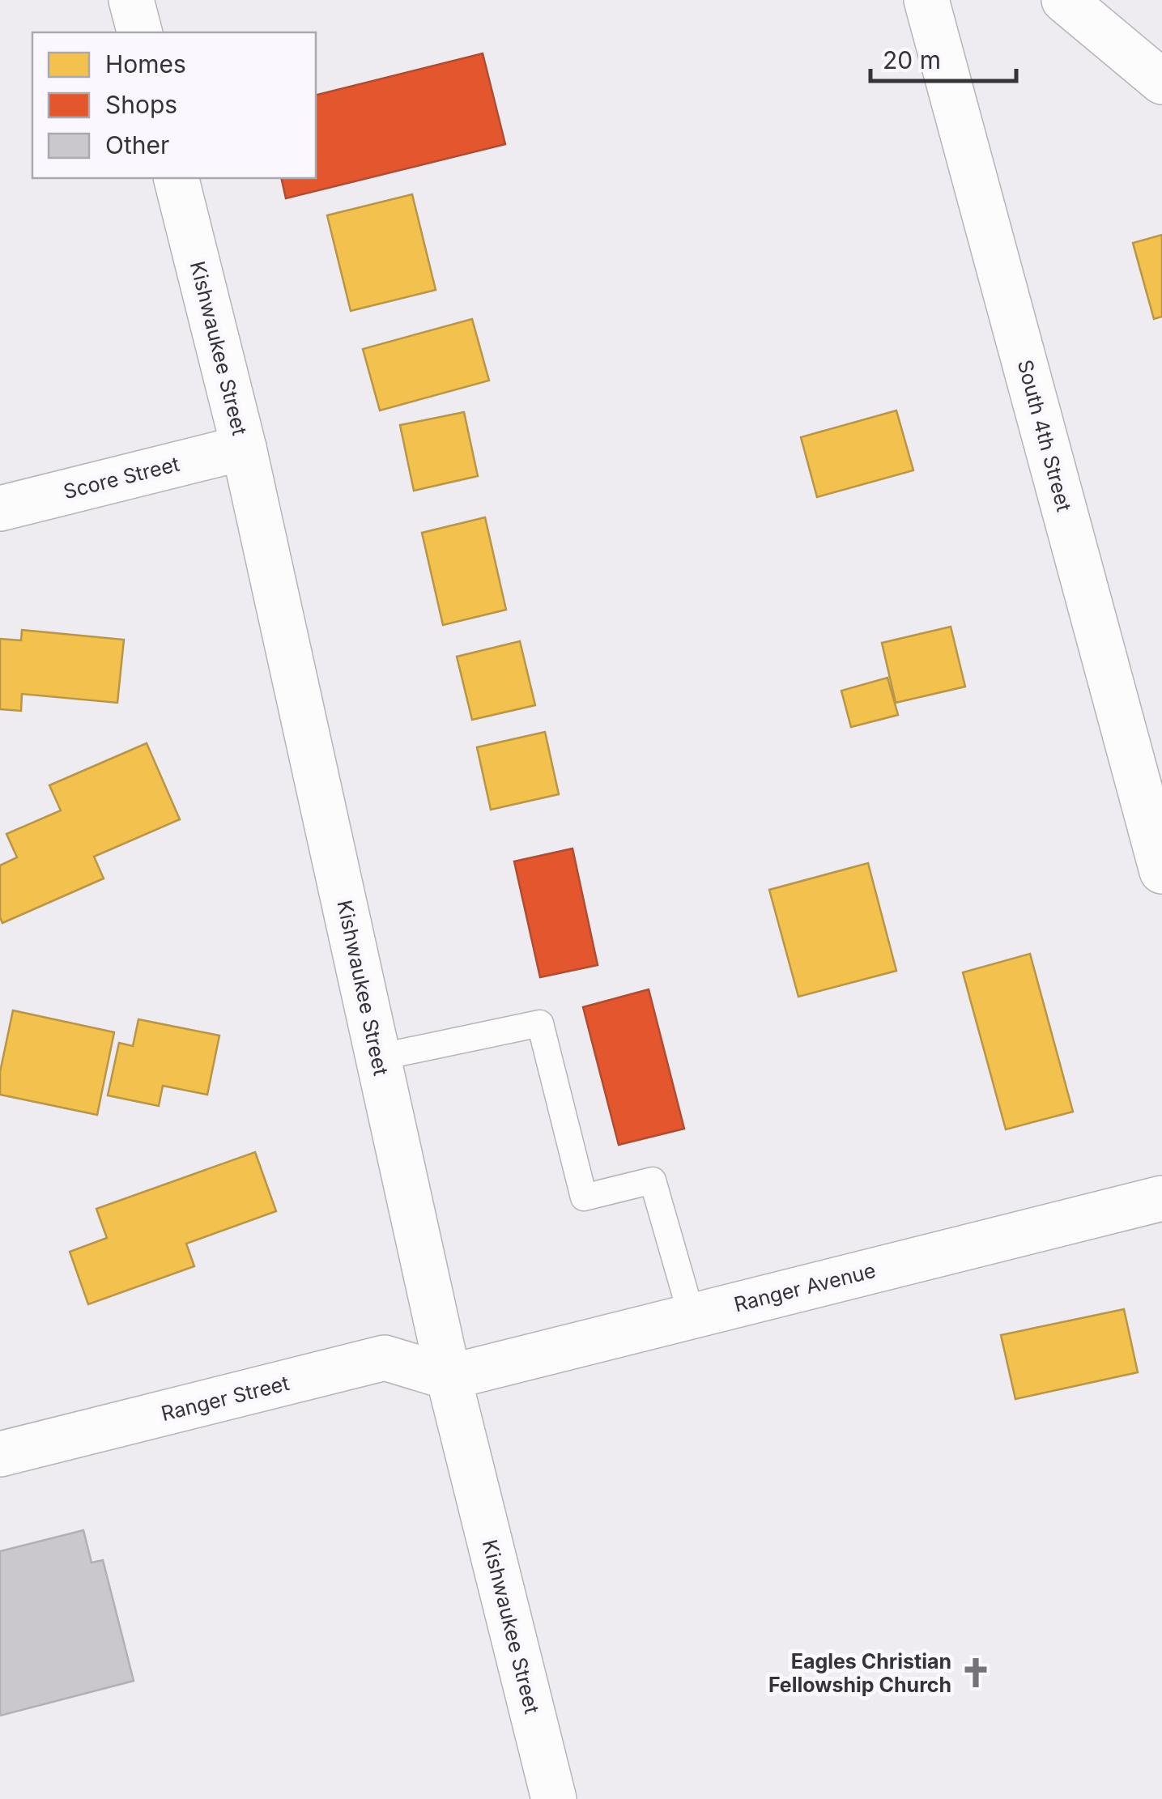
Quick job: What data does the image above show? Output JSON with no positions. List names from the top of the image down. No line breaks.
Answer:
{"streets":{"street":["Kishwaukee Street","South 4th Street","Score Street","Ranger Avenue","Ranger Street"]},"crossings":[["Kishwaukee Street","Score Street"],["Kishwaukee Street","Ranger Avenue"],["Kishwaukee Street","Ranger Street"],["Ranger Avenue","Ranger Street"]],"places":{"church":["Eagles Christian Fellowship Church"]},"legend":["Homes","Shops","Other"],"scale_bar":"20 m"}
